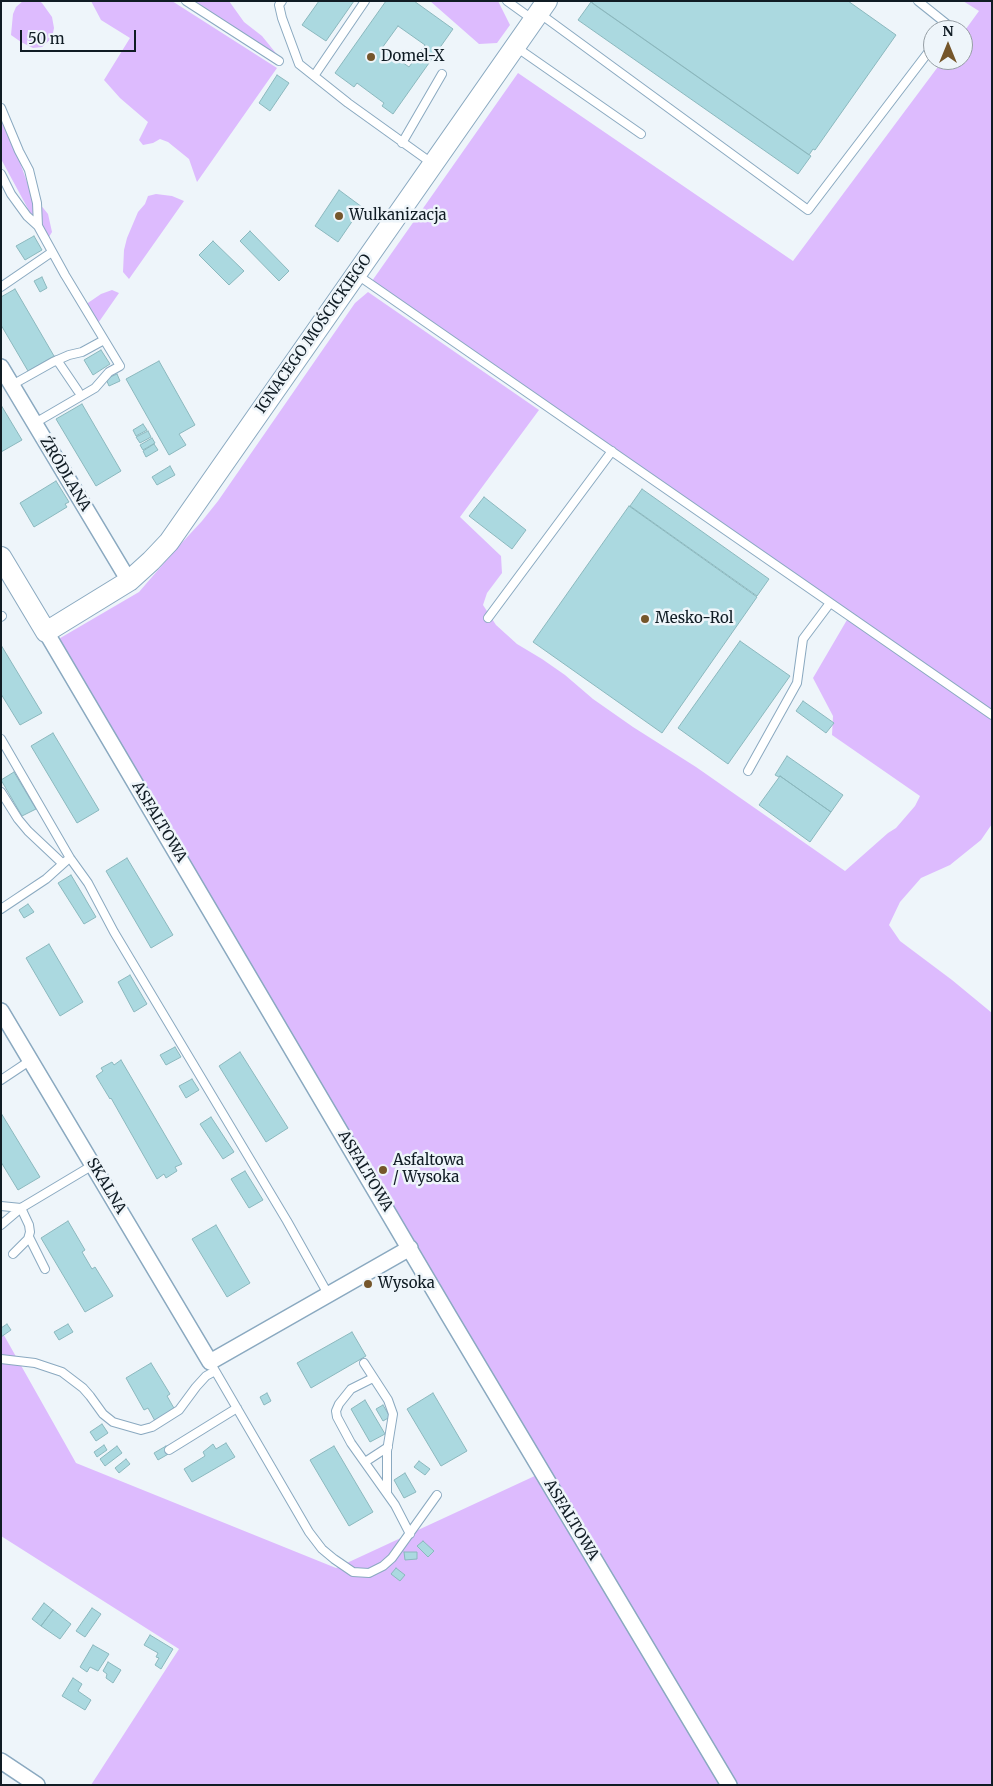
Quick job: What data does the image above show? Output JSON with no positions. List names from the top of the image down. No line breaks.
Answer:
{"streets":{"street":["IGNACEGO MOŚCICKIEGO","ŹRÓDLANA","ASFALTOWA","SKALNA"]},"crossings":[["IGNACEGO MOŚCICKIEGO","ŹRÓDLANA"],["IGNACEGO MOŚCICKIEGO","ASFALTOWA"]],"places":["Domel-X","Wulkanizacja","Mesko-Rol","Asfaltowa / Wysoka","Wysoka"],"scale_bar":"50 m","north":"top"}
